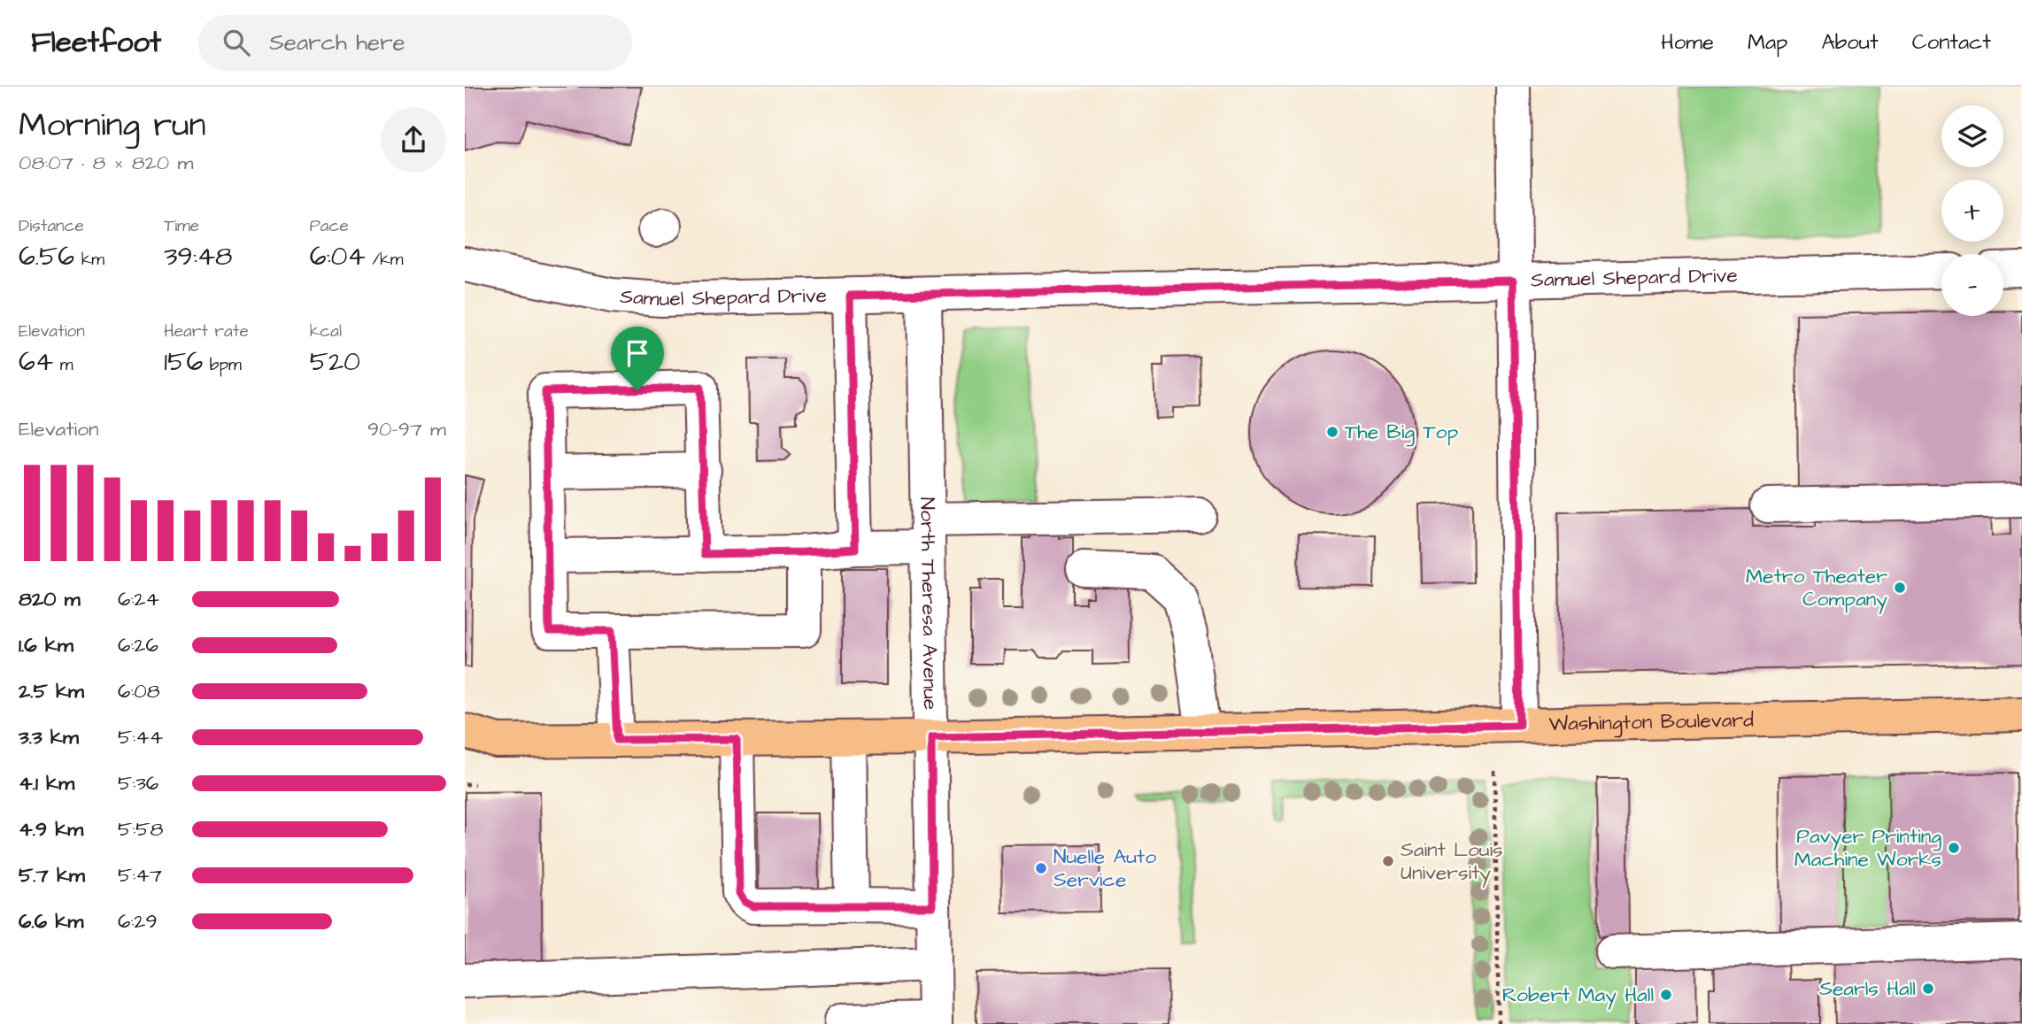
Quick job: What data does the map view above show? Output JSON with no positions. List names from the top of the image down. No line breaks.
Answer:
{"streets":{"main road":["Washington Boulevard"],"street":["Samuel Shepard Drive","North Theresa Avenue"]},"crossings":[["Samuel Shepard Drive","North Theresa Avenue"],["North Theresa Avenue","Washington Boulevard"]],"places":["The Big Top","Metro Theater Company","Pavyer Printing Machine Works","Saint Louis University","Nuelle Auto Service","Searls Hall","Robert May Hall"],"page":{"header":"Fleetfoot","search":"Search here","nav":["Home","Map","About","Contact"],"heading":["Morning run","08:07 · 8 × 820 m"],"map_buttons":["+","−"],"stats":[["Distance","6.56 km"],["Time","39:48"],["Pace","6:04 /km"],["Elevation","64 m"],["Heart rate","156 bpm"],["kcal","520"]],"chart":["Elevation","90–97 m"],"list":[{"name":"820 m","note":"6:24"},{"name":"1.6 km","note":"6:26"},{"name":"2.5 km","note":"6:08"},{"name":"3.3 km","note":"5:44"},{"name":"4.1 km","note":"5:36"},{"name":"4.9 km","note":"5:58"},{"name":"5.7 km","note":"5:47"},{"name":"6.6 km","note":"6:29"}]}}
